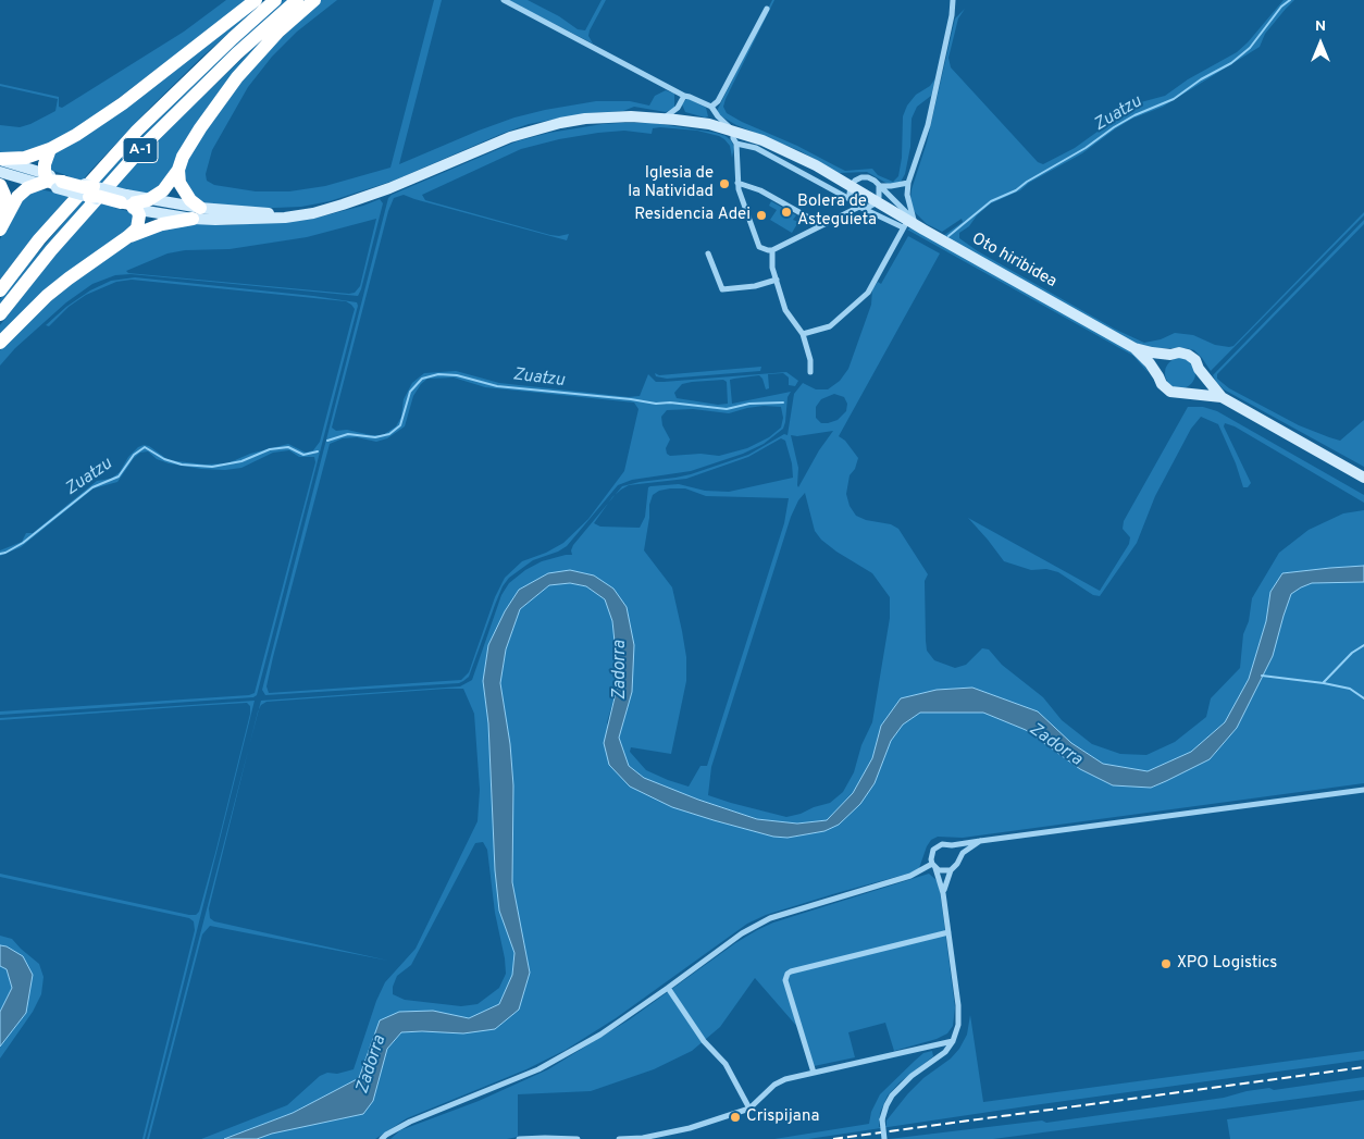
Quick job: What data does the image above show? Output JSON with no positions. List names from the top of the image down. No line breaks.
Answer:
{"streets":{"highway":["A-1"],"street":["Oto hiribidea"]},"water":["Zuatzu","Zadorra"],"places":["Iglesia de la Natividad","Bolera de Asteguieta","Residencia Adei","XPO Logistics","Crispijana"],"north":"top"}
